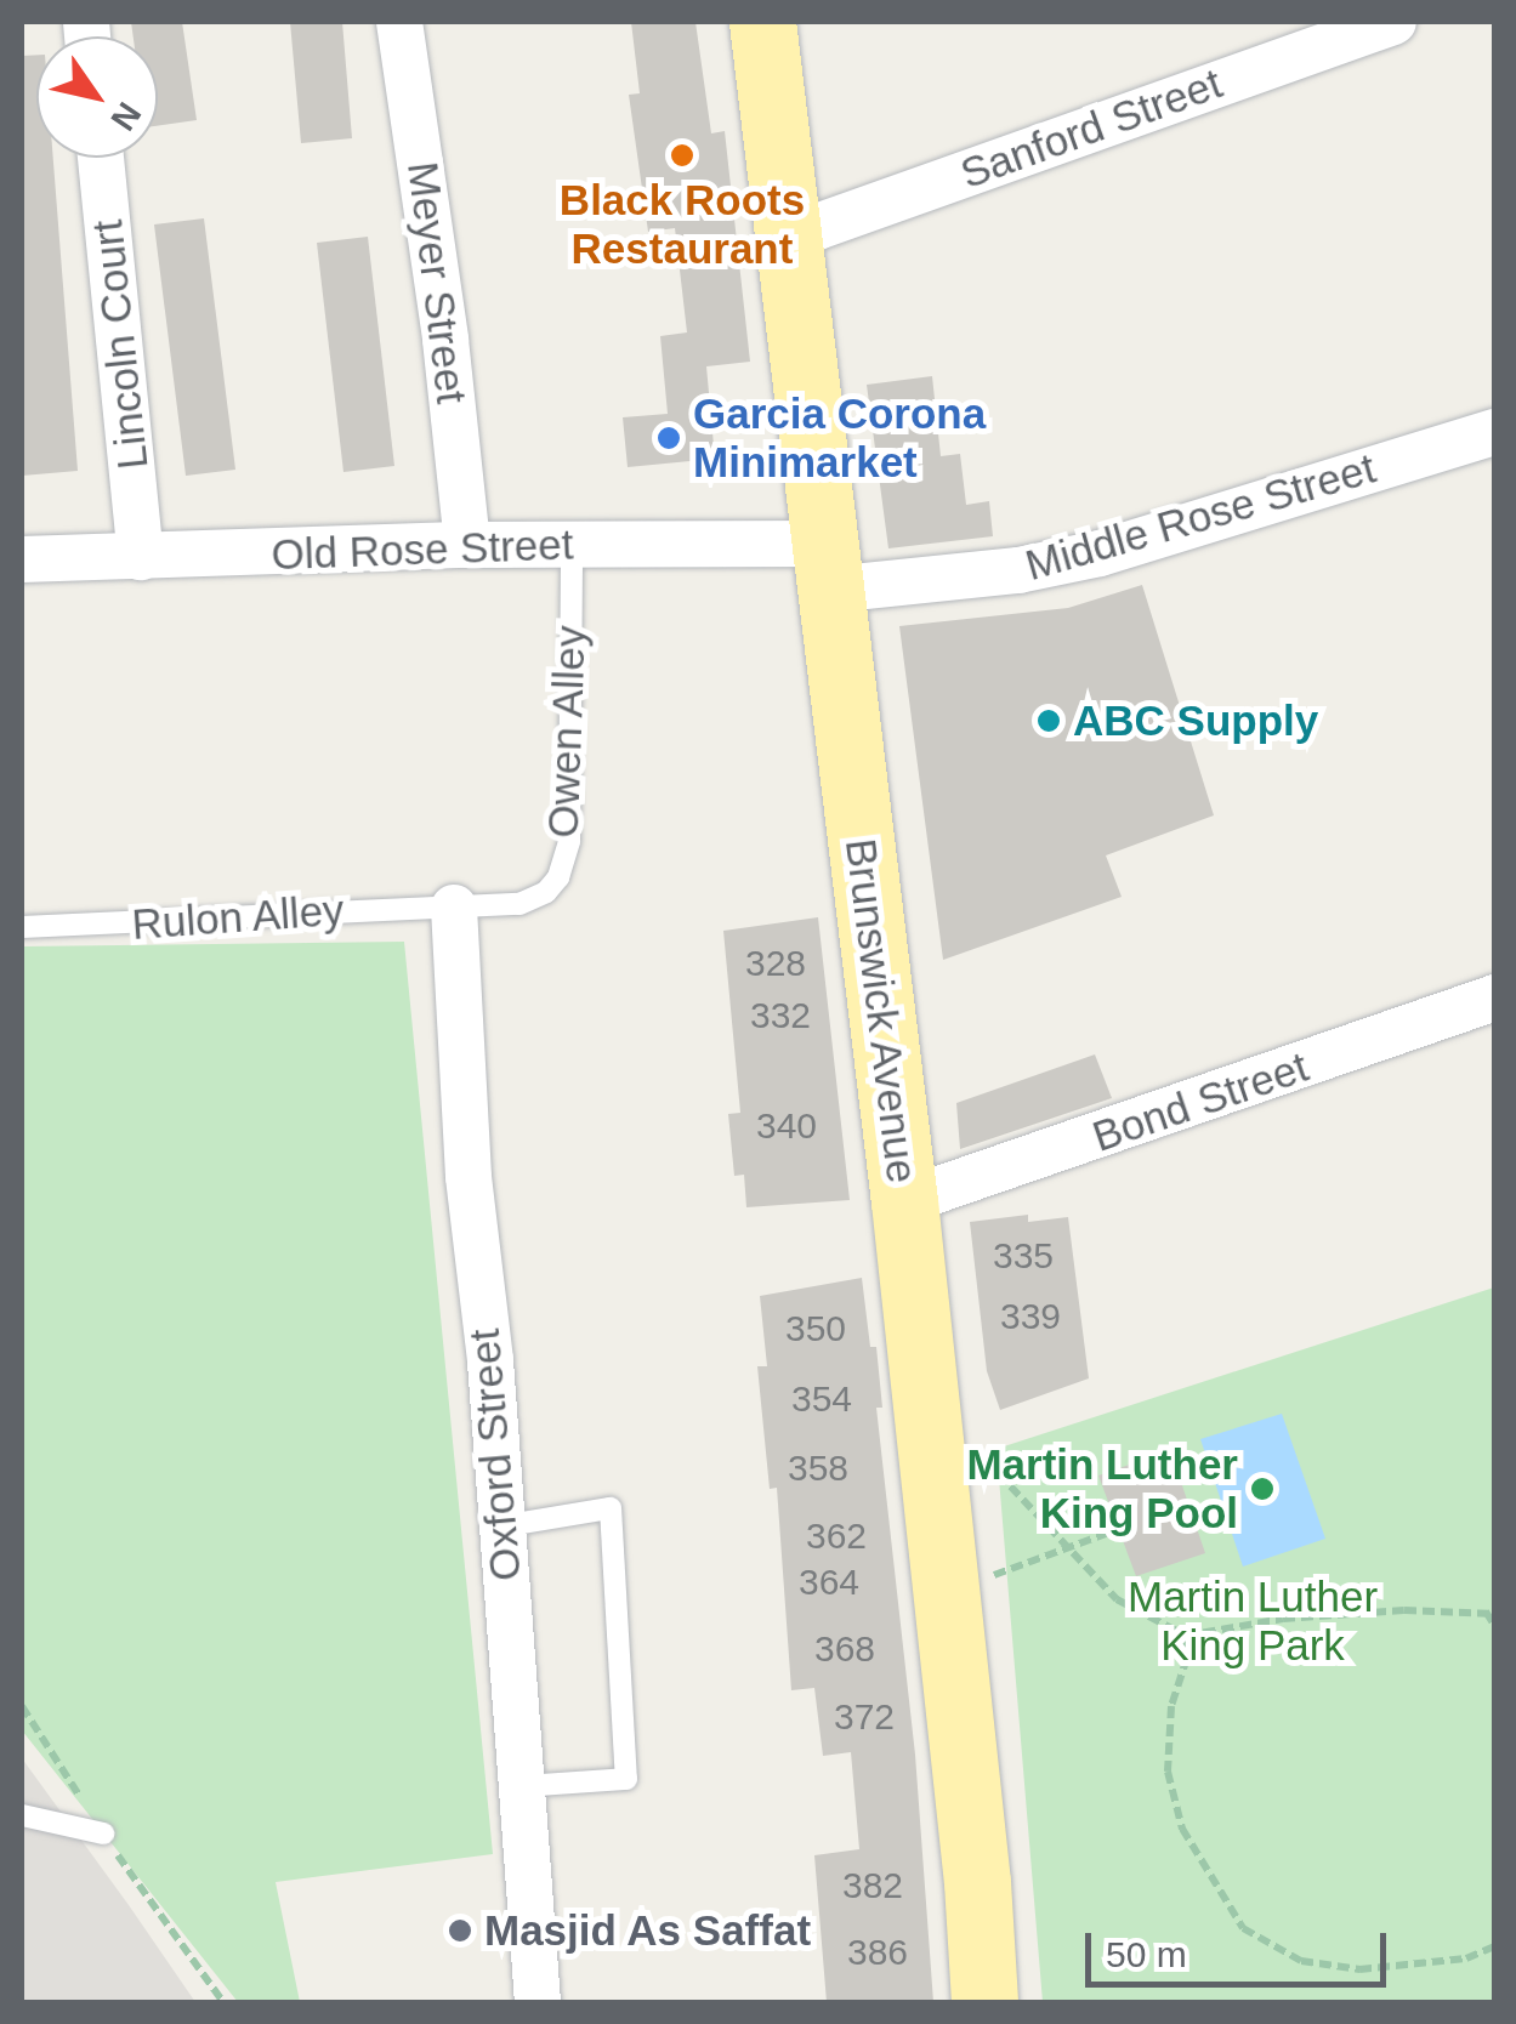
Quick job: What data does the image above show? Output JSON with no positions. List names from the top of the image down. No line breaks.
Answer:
{"streets":{"main road":["Brunswick Avenue"],"street":["Sanford Street","Meyer Street","Lincoln Court","Middle Rose Street","Old Rose Street","Bond Street","Oxford Street"],"lane":["Owen Alley","Rulon Alley"]},"crossings":[["Sanford Street","Brunswick Avenue"],["Meyer Street","Old Rose Street"],["Lincoln Court","Old Rose Street"],["Middle Rose Street","Old Rose Street"],["Middle Rose Street","Brunswick Avenue"],["Old Rose Street","Owen Alley"],["Old Rose Street","Brunswick Avenue"],["Owen Alley","Rulon Alley"],["Owen Alley","Oxford Street"],["Rulon Alley","Oxford Street"],["Brunswick Avenue","Bond Street"]],"parks":["Martin Luther King Park"],"places":["Black Roots Restaurant","Garcia Corona Minimarket","ABC Supply","Martin Luther King Pool","Masjid As Saffat"],"house_numbers":["328","332","340","335","339","350","354","358","362","364","368","372","382","386"],"scale_bar":"50 m","north":"bottom right"}
